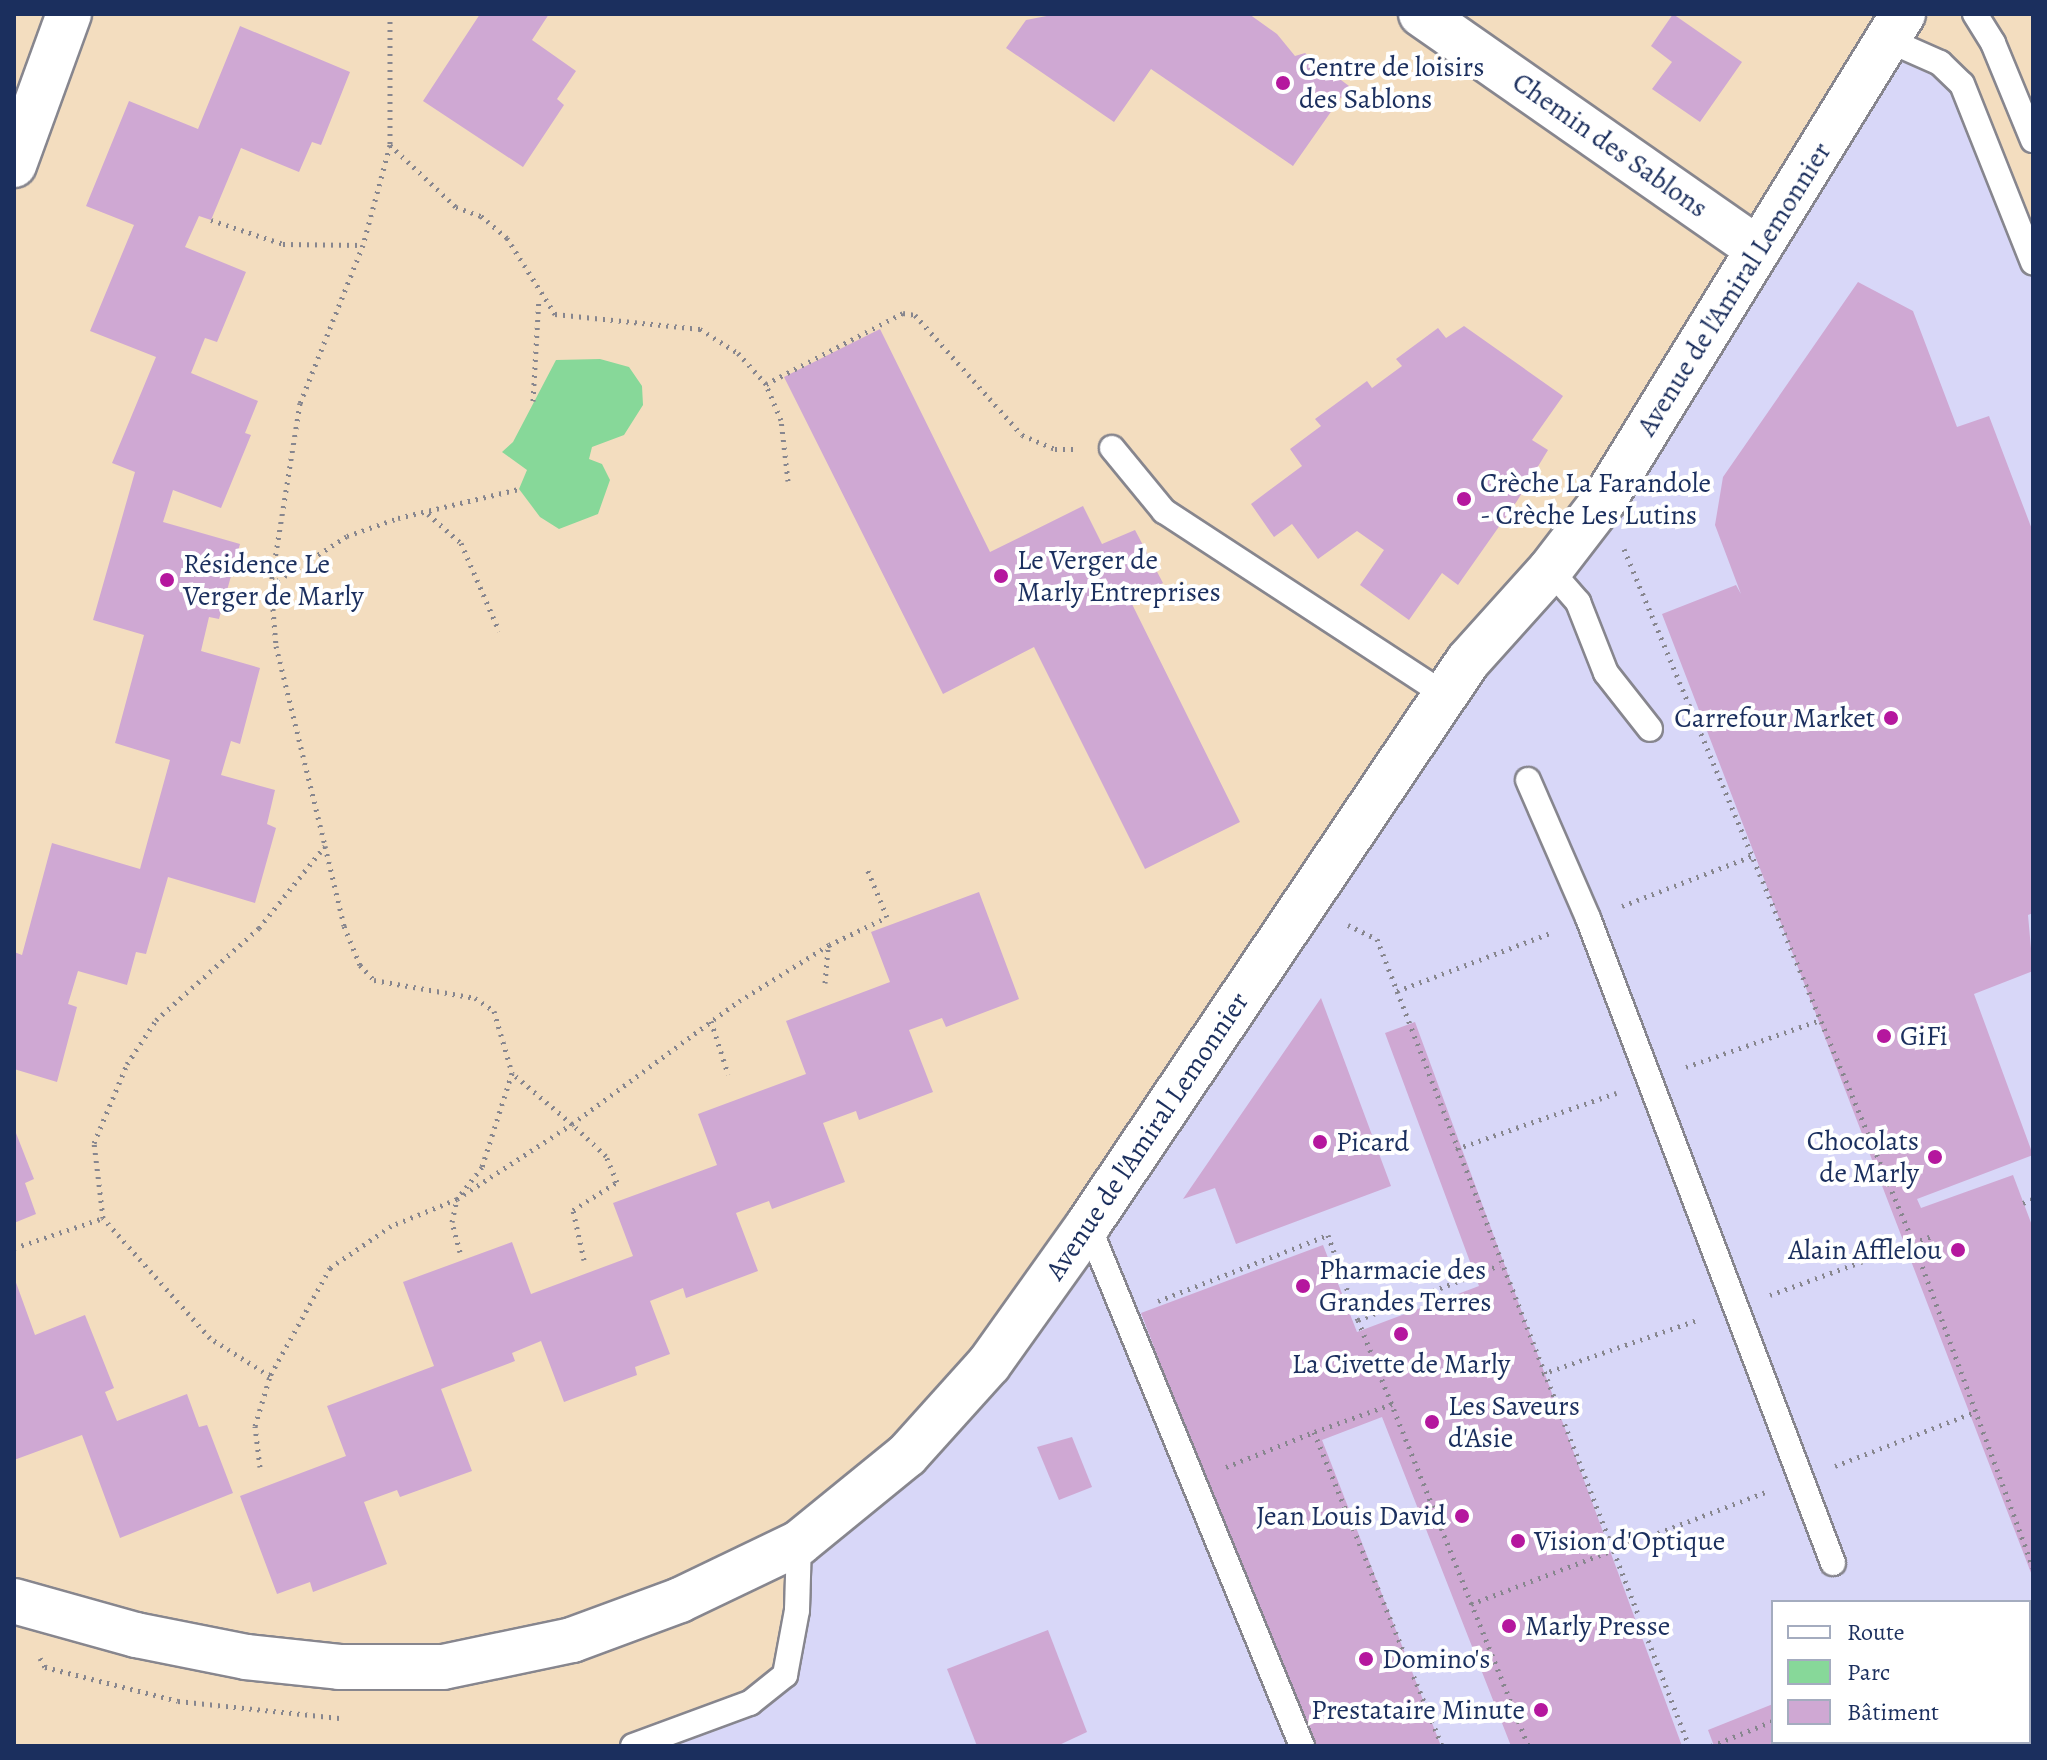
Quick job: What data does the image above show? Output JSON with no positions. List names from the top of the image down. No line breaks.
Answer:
{"streets":{"street":["Chemin des Sablons","Avenue de l'Amiral Lemonnier"]},"crossings":[["Chemin des Sablons","Avenue de l'Amiral Lemonnier"]],"places":["Centre de loisirs des Sablons","Crèche La Farandole - Crèche Les Lutins","Le Verger de Marly Entreprises","Résidence Le Verger de Marly","Carrefour Market","GiFi","Picard","Chocolats de Marly","Alain Afflelou","Pharmacie des Grandes Terres","La Civette de Marly","Les Saveurs d'Asie","Jean Louis David","Vision d'Optique","Marly Presse","Domino's","Prestataire Minute"],"legend":["Route","Parc","Bâtiment"]}
